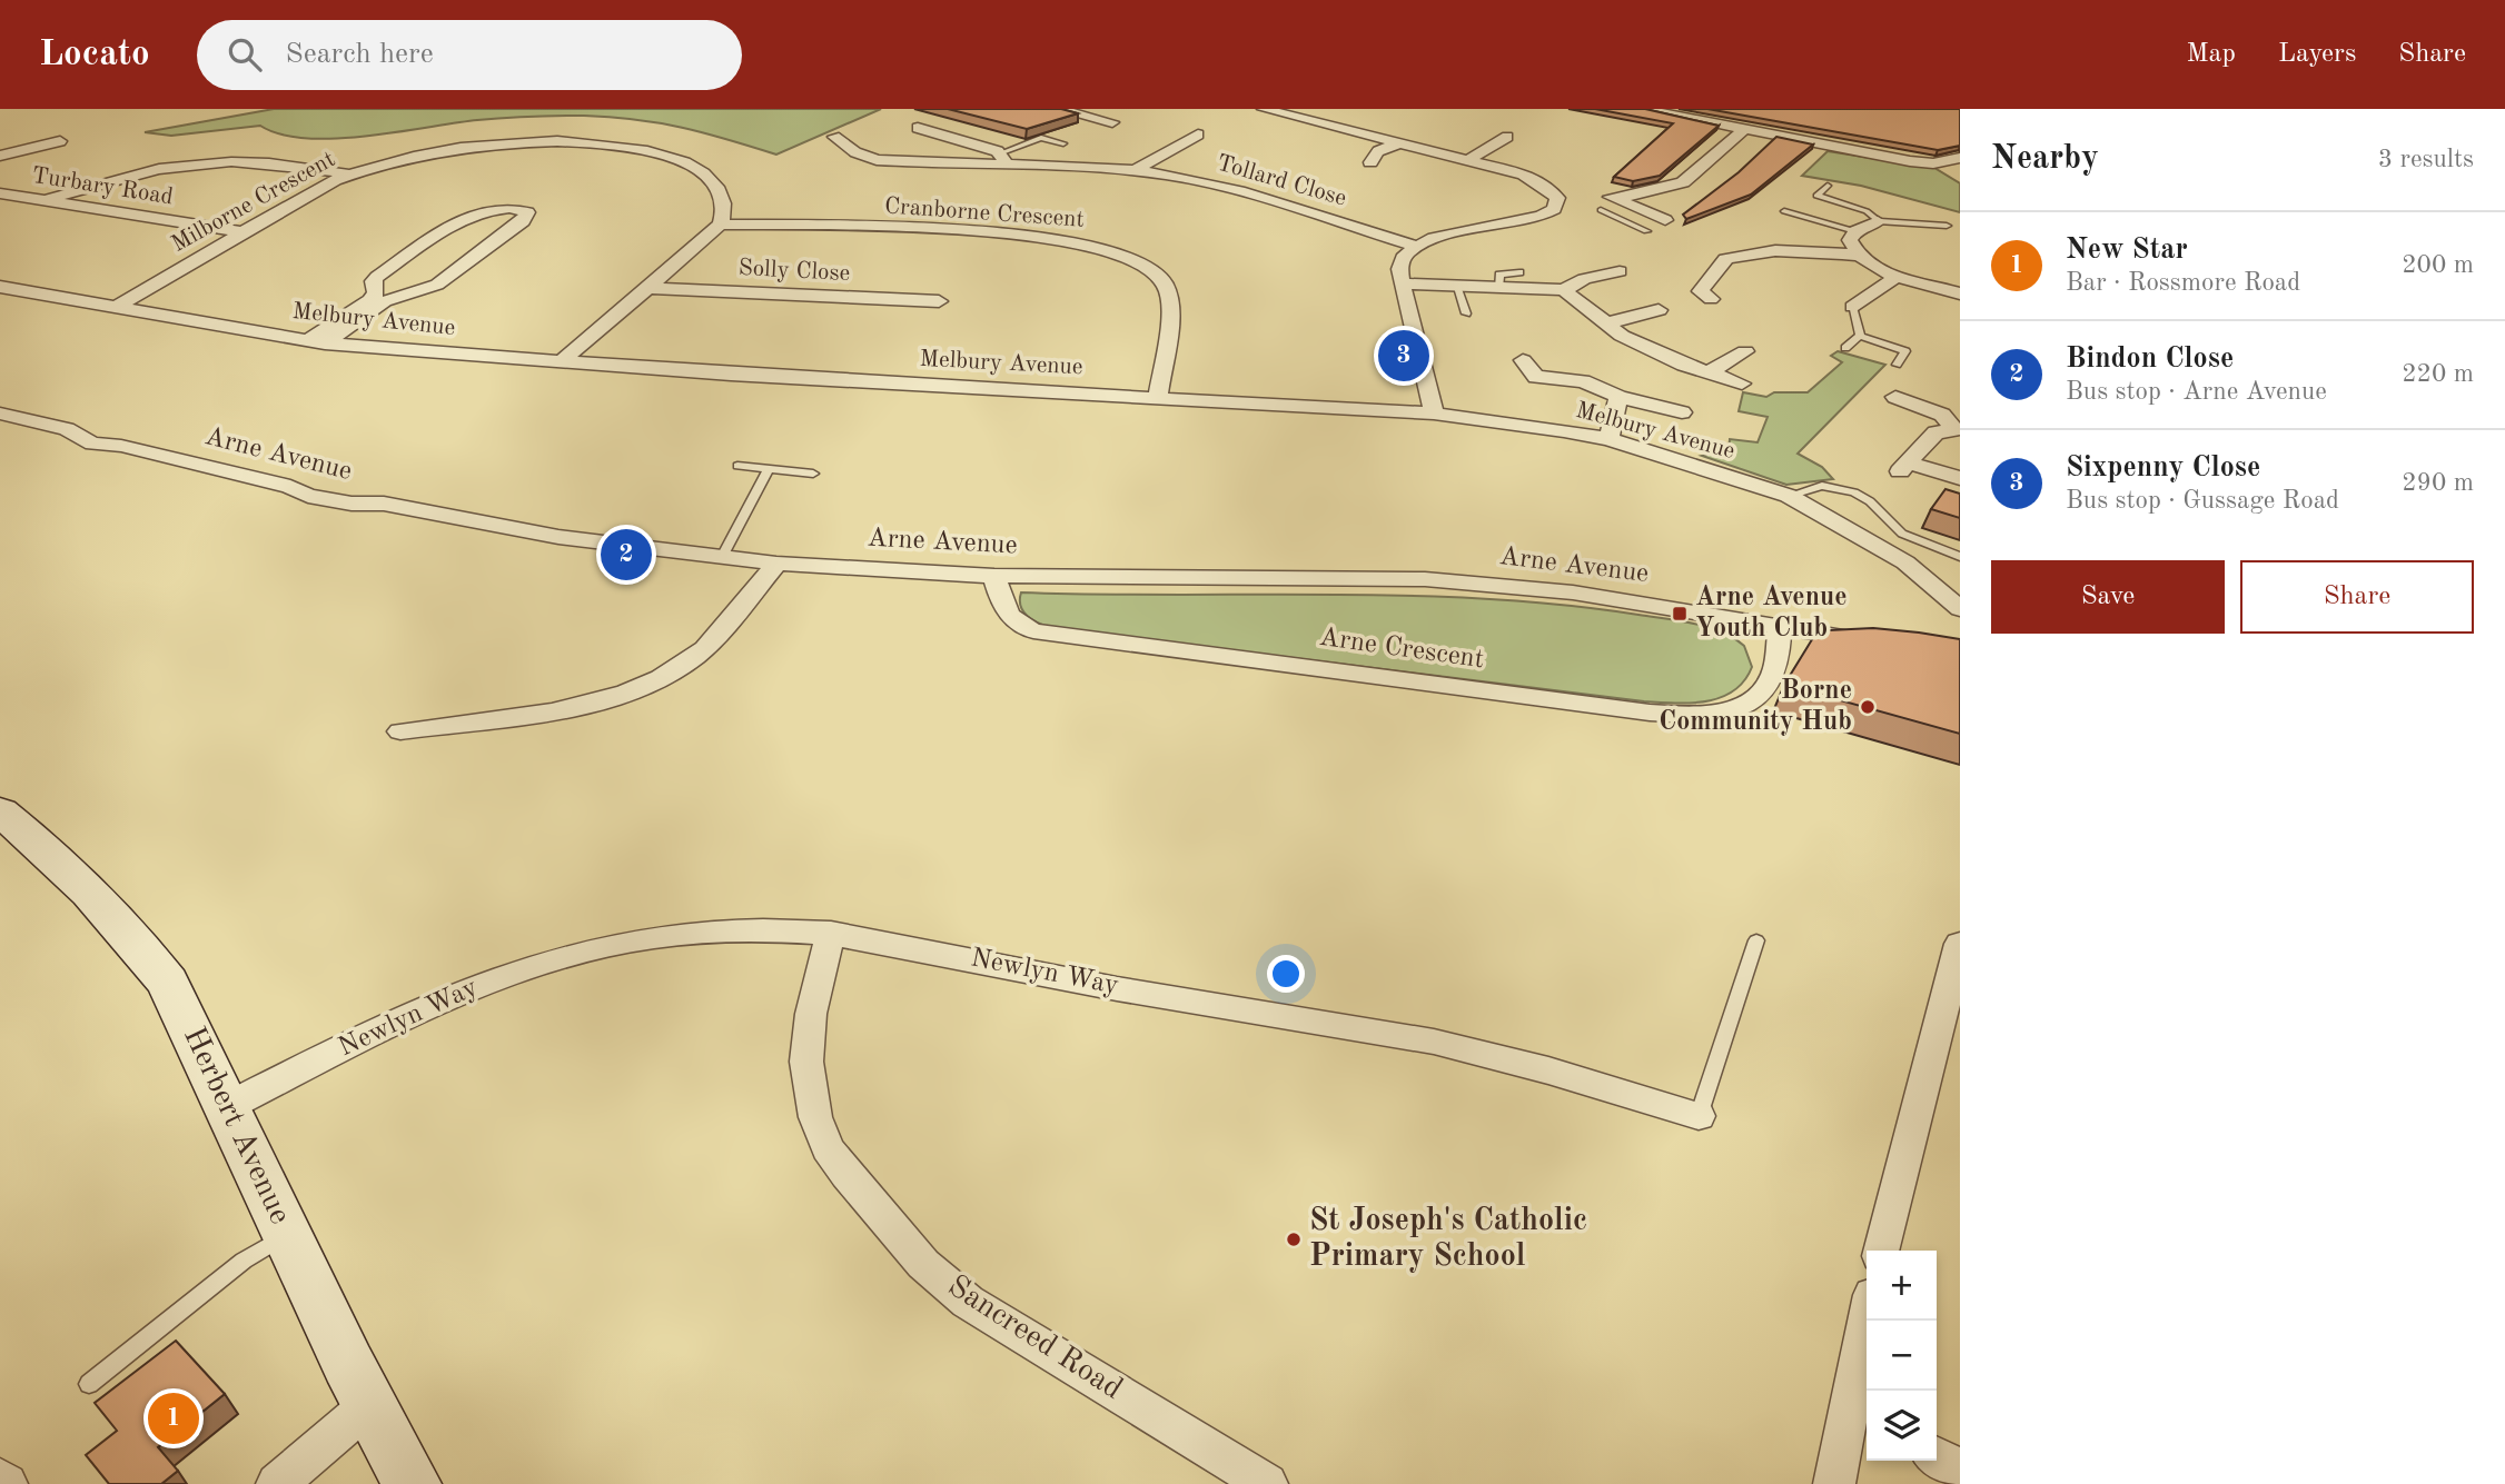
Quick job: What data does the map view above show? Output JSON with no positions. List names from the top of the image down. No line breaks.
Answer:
{"streets":{"street":["Tollard Close","Turbary Road","Milborne Crescent","Cranborne Crescent","Solly Close","Melbury Avenue","Arne Avenue","Arne Crescent","Newlyn Way","Herbert Avenue","Sancreed Road"]},"crossings":[["Turbary Road","Milborne Crescent"],["Milborne Crescent","Cranborne Crescent"],["Milborne Crescent","Melbury Avenue"],["Cranborne Crescent","Melbury Avenue"],["Arne Avenue","Arne Crescent"],["Newlyn Way","Herbert Avenue"],["Newlyn Way","Sancreed Road"]],"places":{"transit":["Arne Avenue Youth Club"],"other":["Borne Community Hub","St Joseph's Catholic Primary School"]},"page":{"header":"Locato","search":"Search here","nav":["Map","Layers","Share"],"heading":["Nearby","3 results"],"list":[{"mark":"1","name":"New Star","note":"Bar · Rossmore Road","value":"200 m"},{"mark":"2","name":"Bindon Close","note":"Bus stop · Arne Avenue","value":"220 m"},{"mark":"3","name":"Sixpenny Close","note":"Bus stop · Gussage Road","value":"290 m"}],"pins":["3","2","1"],"buttons":["Save","Share"],"map_buttons":["+","−"]}}
